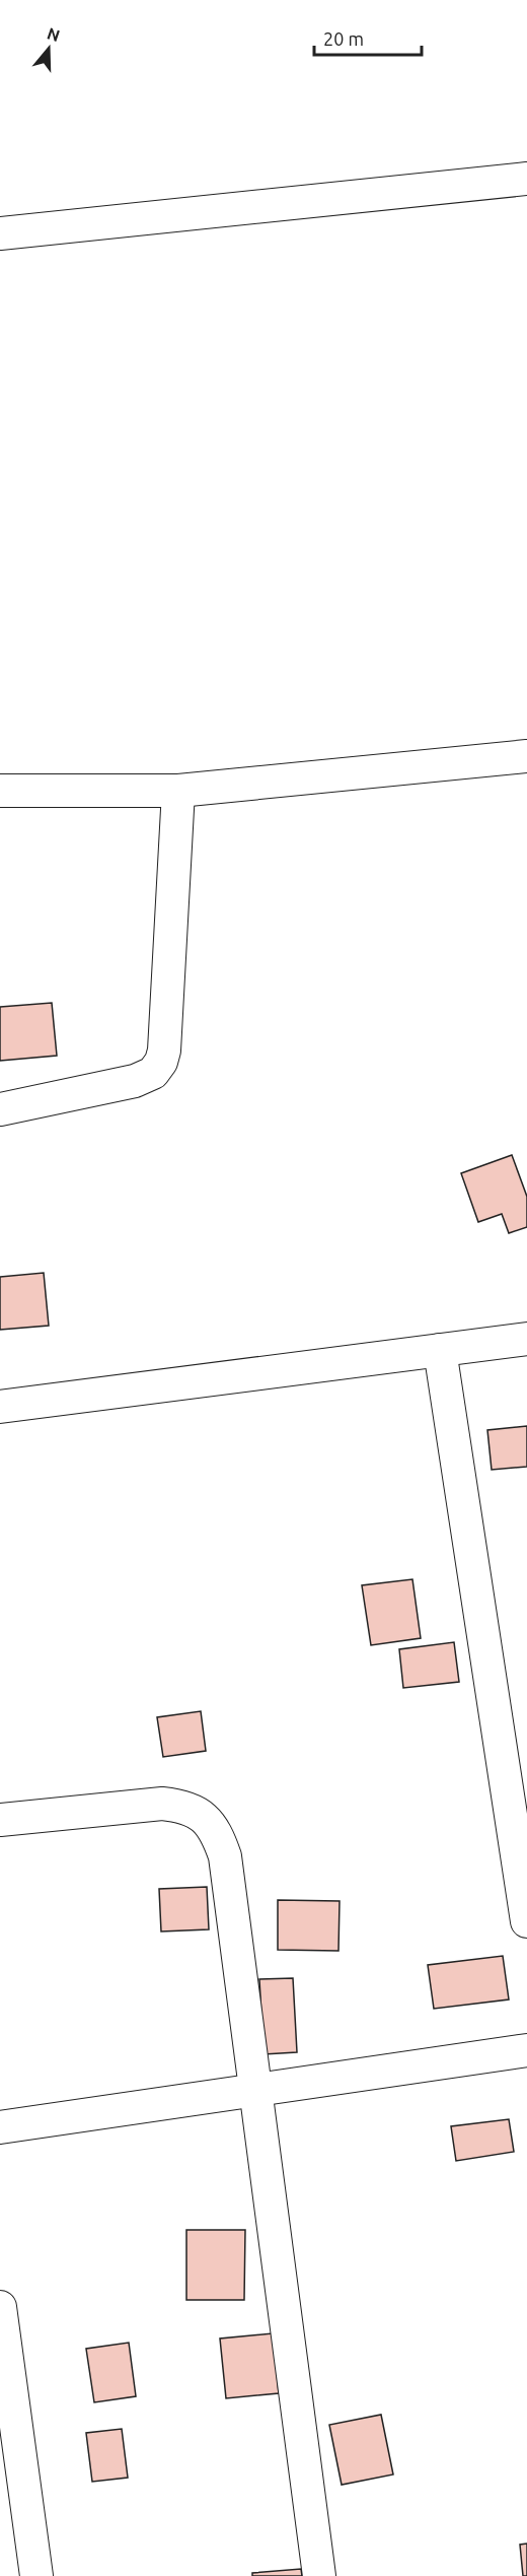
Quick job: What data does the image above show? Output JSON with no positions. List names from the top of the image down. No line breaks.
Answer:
{"scale_bar":"20 m","north":"top"}
